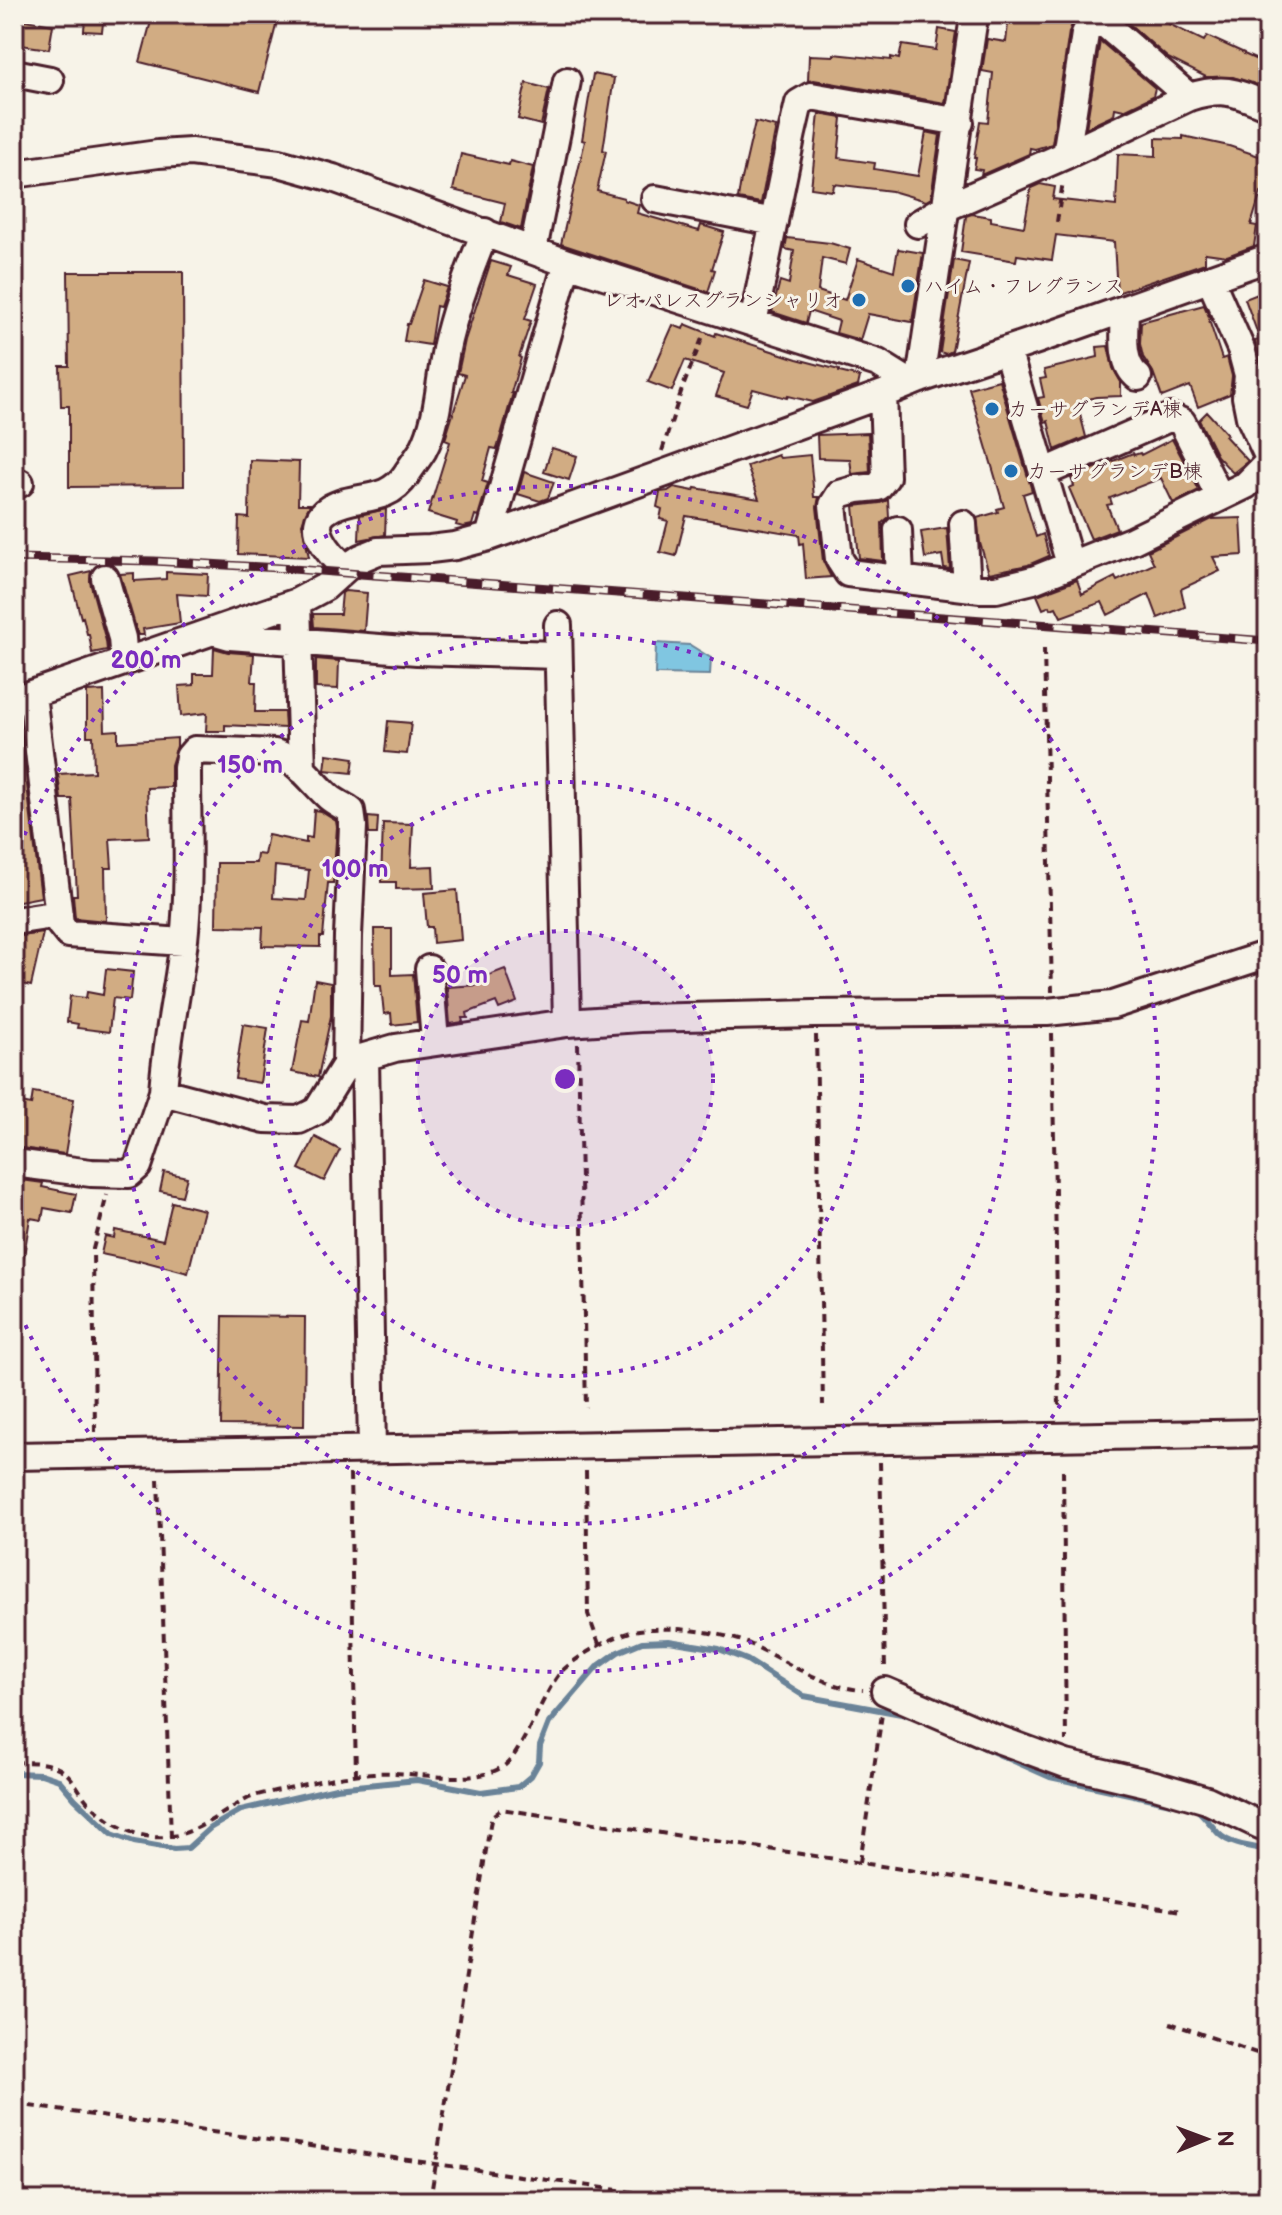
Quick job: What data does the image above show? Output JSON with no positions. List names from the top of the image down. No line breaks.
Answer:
{"places":["ハイム・フレグランス","レオパレスグランシャリオ","カーサグランデA棟","カーサグランデB棟"],"north":"right","rings":["200 m","150 m","100 m","50 m"]}
